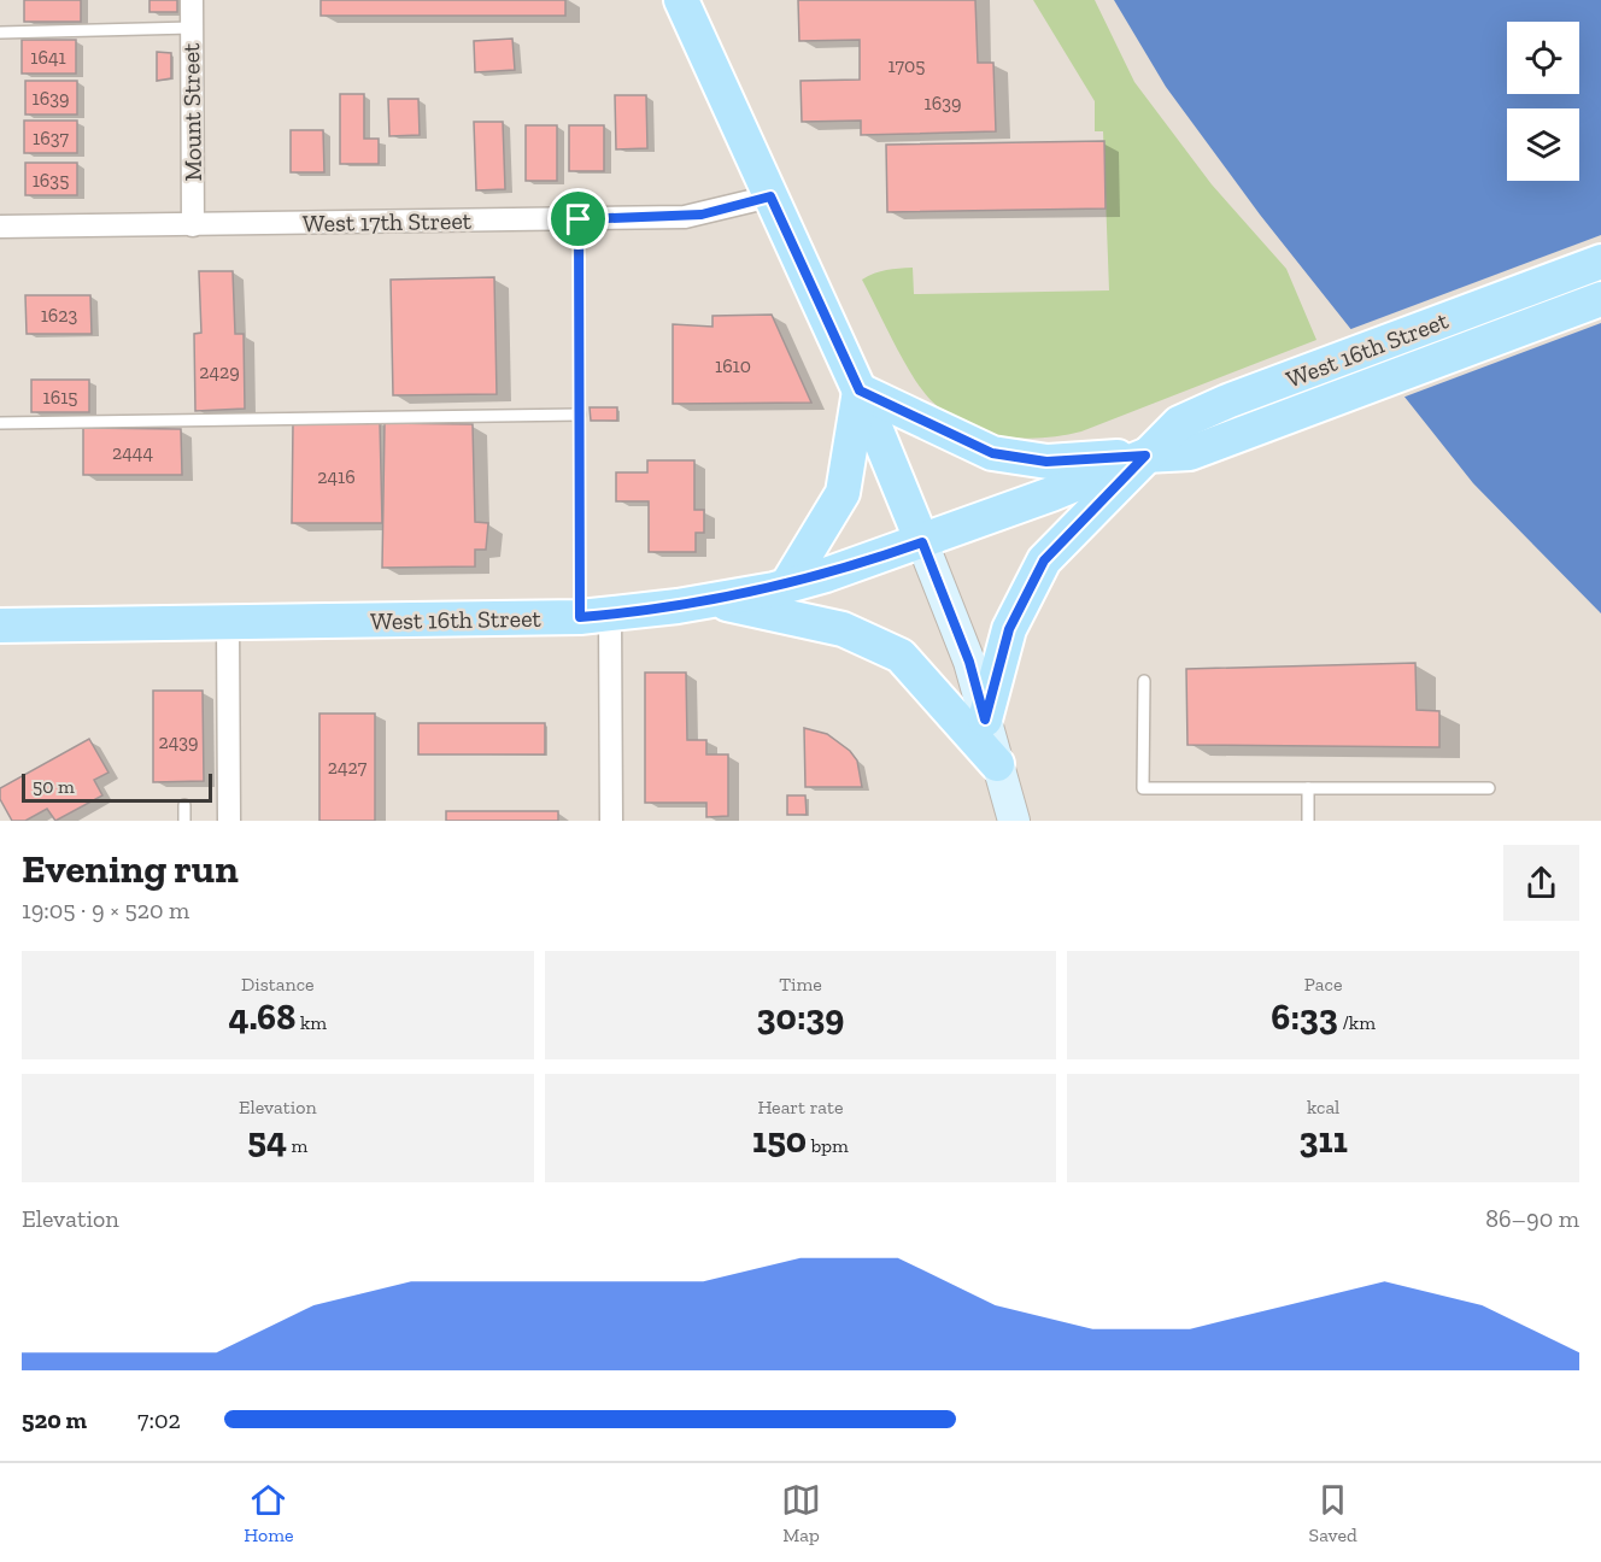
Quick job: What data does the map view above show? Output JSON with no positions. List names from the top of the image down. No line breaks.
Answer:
{"streets":{"main road":["West 16th Street"],"street":["Mount Street","West 17th Street"]},"crossings":[["Mount Street","West 17th Street"]],"house_numbers":["1641","1705","1639","1639","1637","1635","1623","1610","2429","1615","2444","2416","2439","2427"],"scale_bar":"50 m","page":{"scale":"50 m","heading":["Evening run","19:05 · 9 × 520 m"],"stats":[["Distance","4.68 km"],["Time","30:39"],["Pace","6:33 /km"],["Elevation","54 m"],["Heart rate","150 bpm"],["kcal","311"]],"chart":["Elevation","86–90 m"],"list":[{"name":"520 m","note":"7:02"}],"tabs":["Home","Map","Saved"]}}
